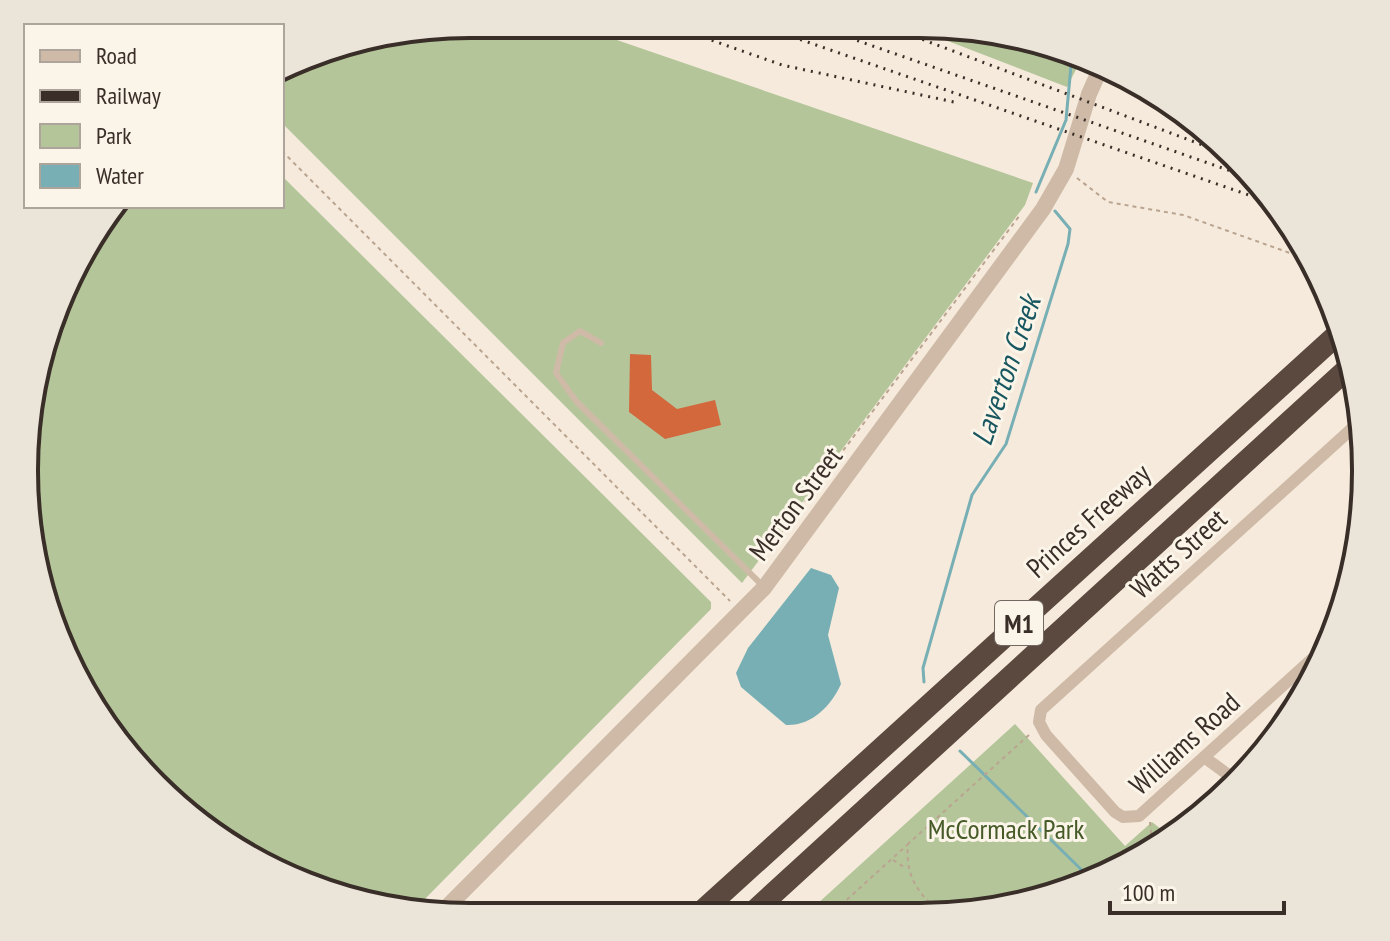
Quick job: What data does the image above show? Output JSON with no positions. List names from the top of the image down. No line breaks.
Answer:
{"streets":{"highway":["Princes Freeway","M1"],"street":["Merton Street","Watts Street","Williams Road"]},"crossings":[["Watts Street","Williams Road"]],"water":["Laverton Creek"],"parks":["McCormack Park"],"legend":["Road","Railway","Park","Water"],"scale_bar":"100 m"}
